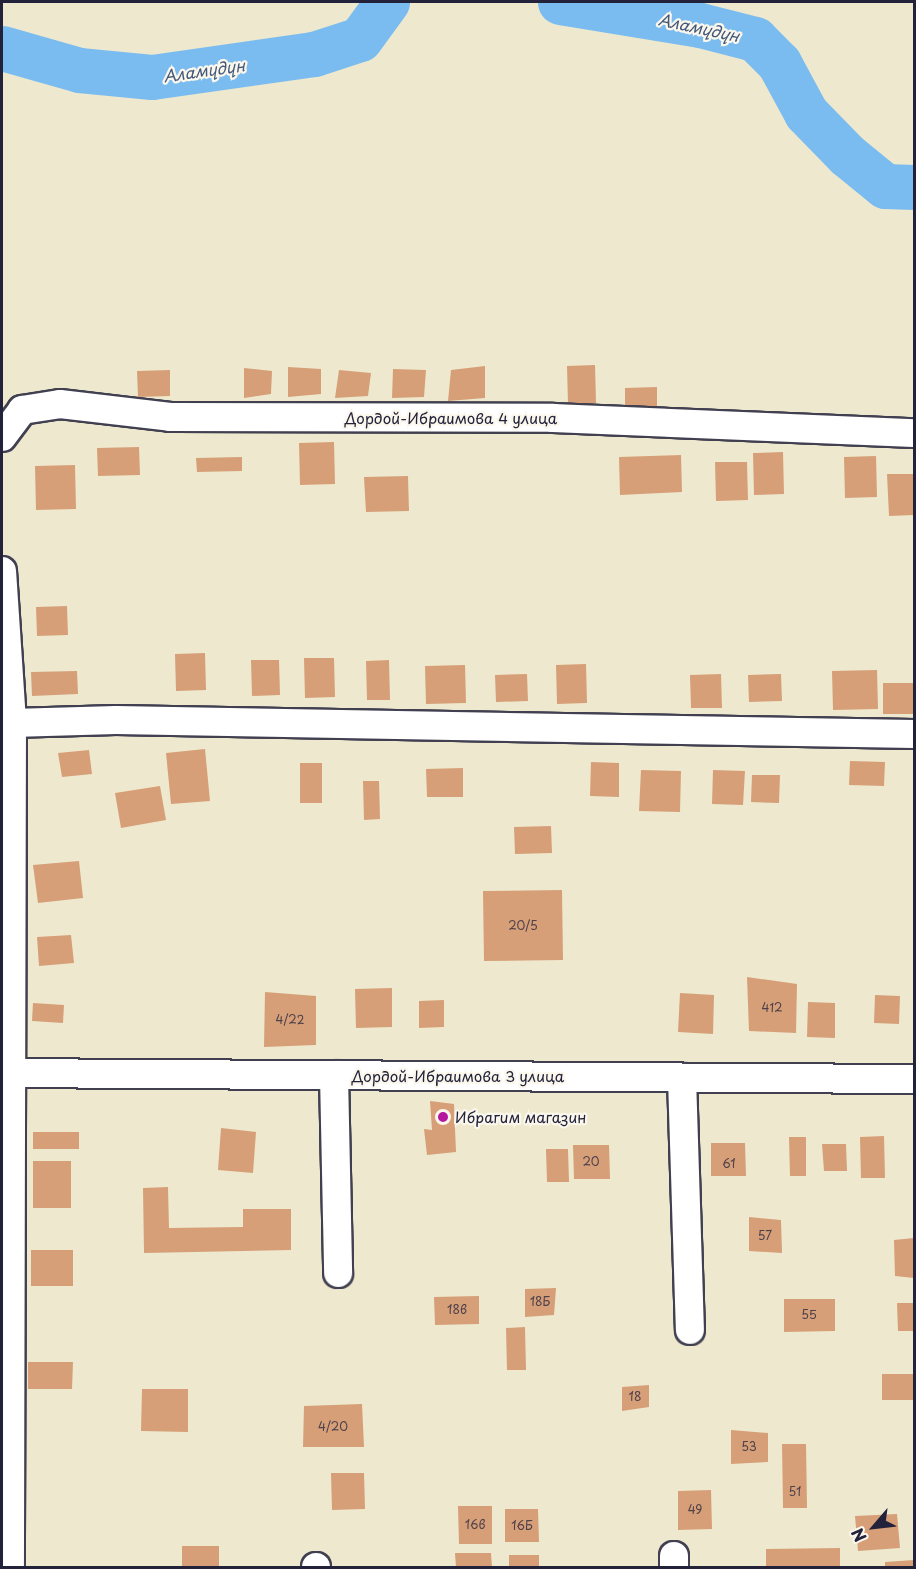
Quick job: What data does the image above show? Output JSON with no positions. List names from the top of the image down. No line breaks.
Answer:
{"streets":{"street":["Дордой-Ибраимова 4 улица","Дордой-Ибраимова 3 улица"]},"water":["Аламүдүн"],"places":["Ибрагим магазин"],"house_numbers":["20/5","412","4/22","20","61","57","18Б","18в","55","18","4/20","53","51","49","16в","16Б"],"north":"bottom left"}
